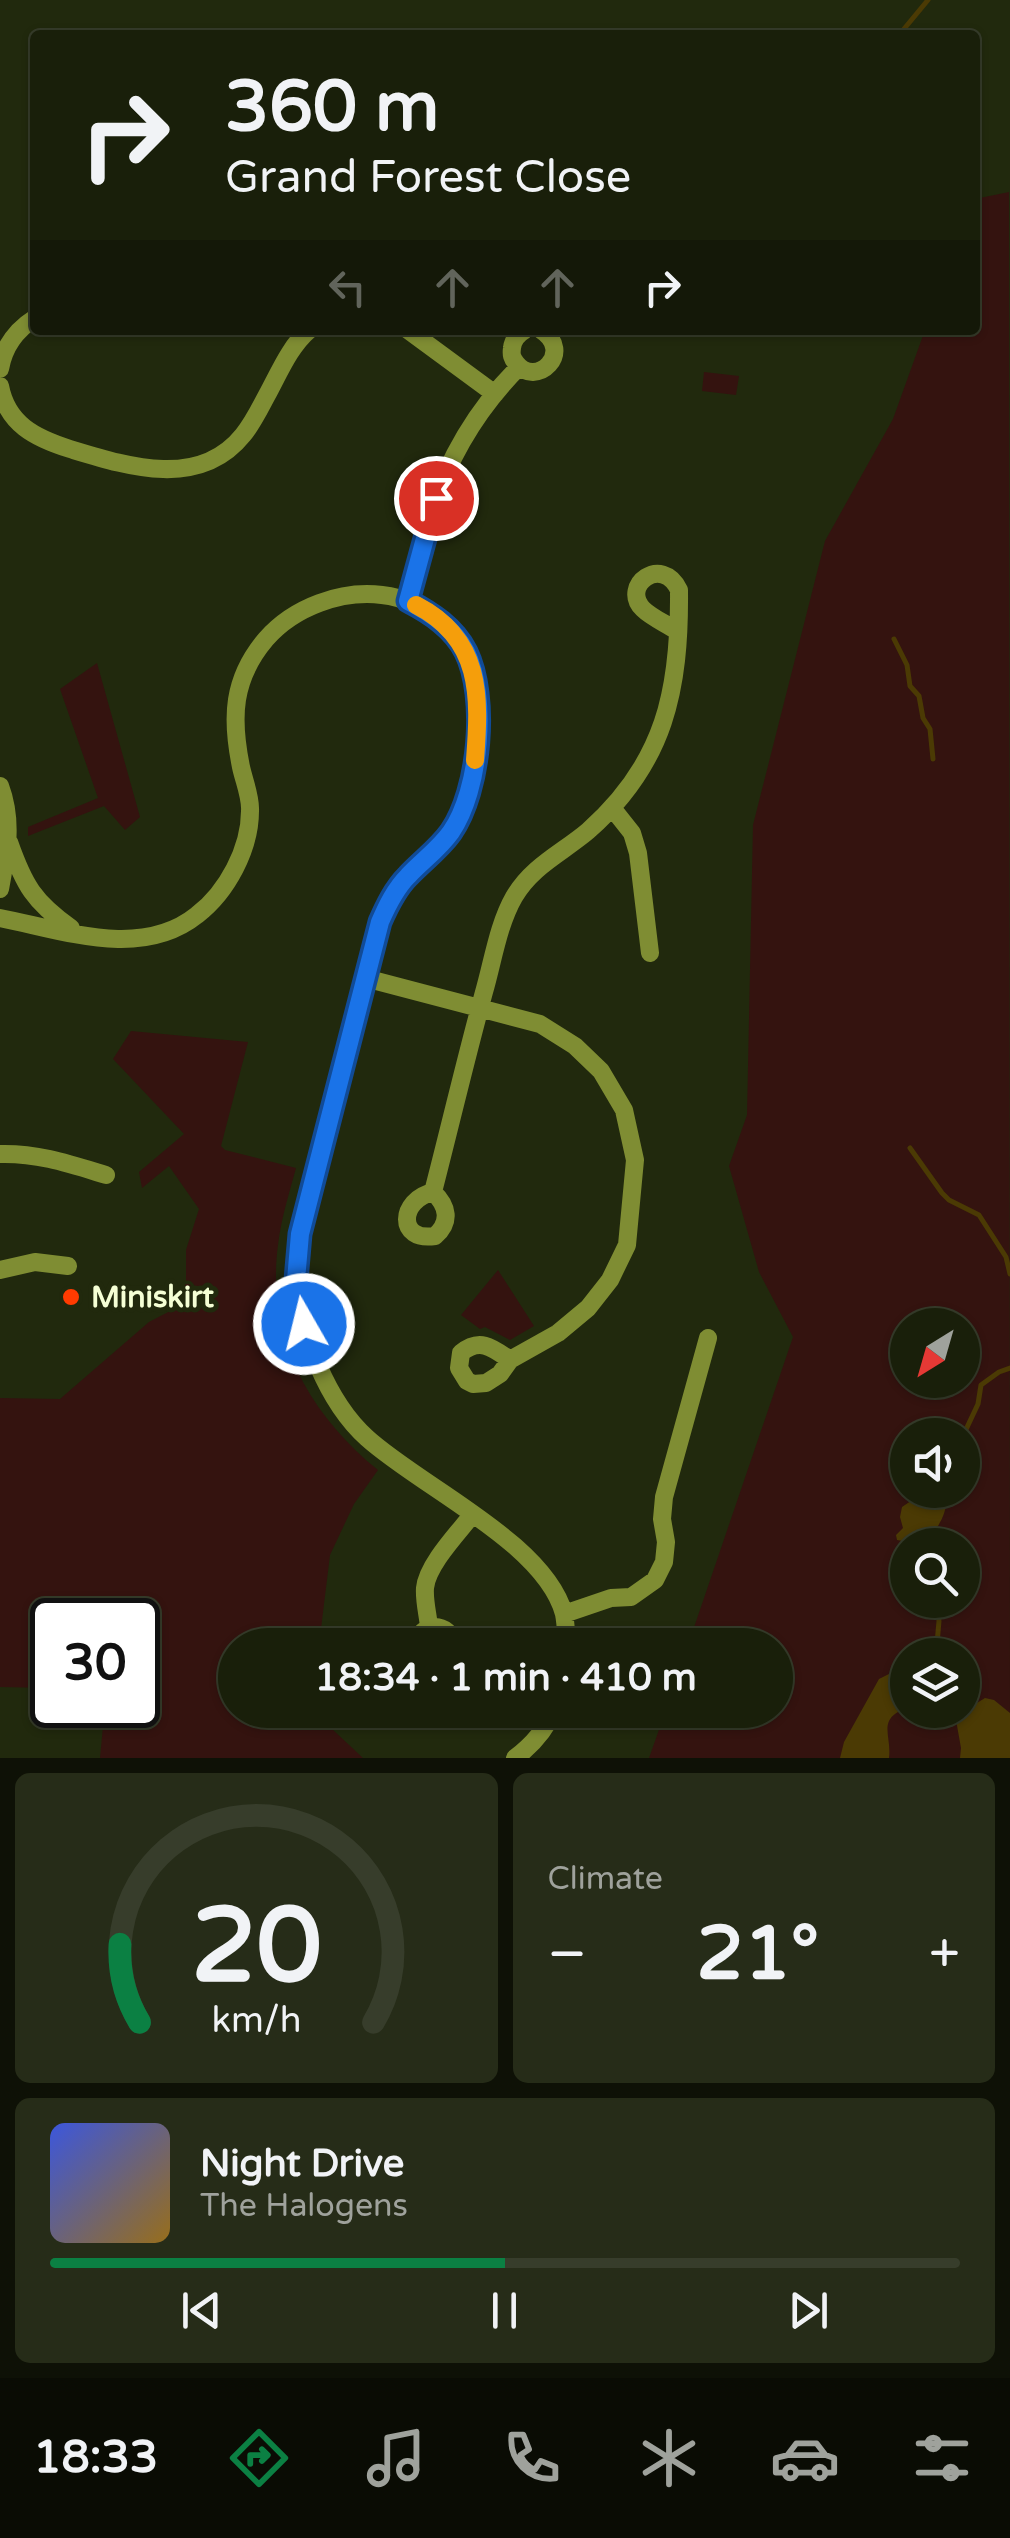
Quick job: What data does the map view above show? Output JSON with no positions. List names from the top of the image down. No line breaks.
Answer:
{"places":["Miniskirt"],"north":"bottom left","page":{"turn":["360 m","Grand Forest Close"],"limit":"30","trip":"18:34 · 1 min · 410 m","tile":"Climate","heat":["−","21°","+"],"song":["Night Drive","The Halogens"],"tabs":"18:33","gauge":["20","km/h"]}}
